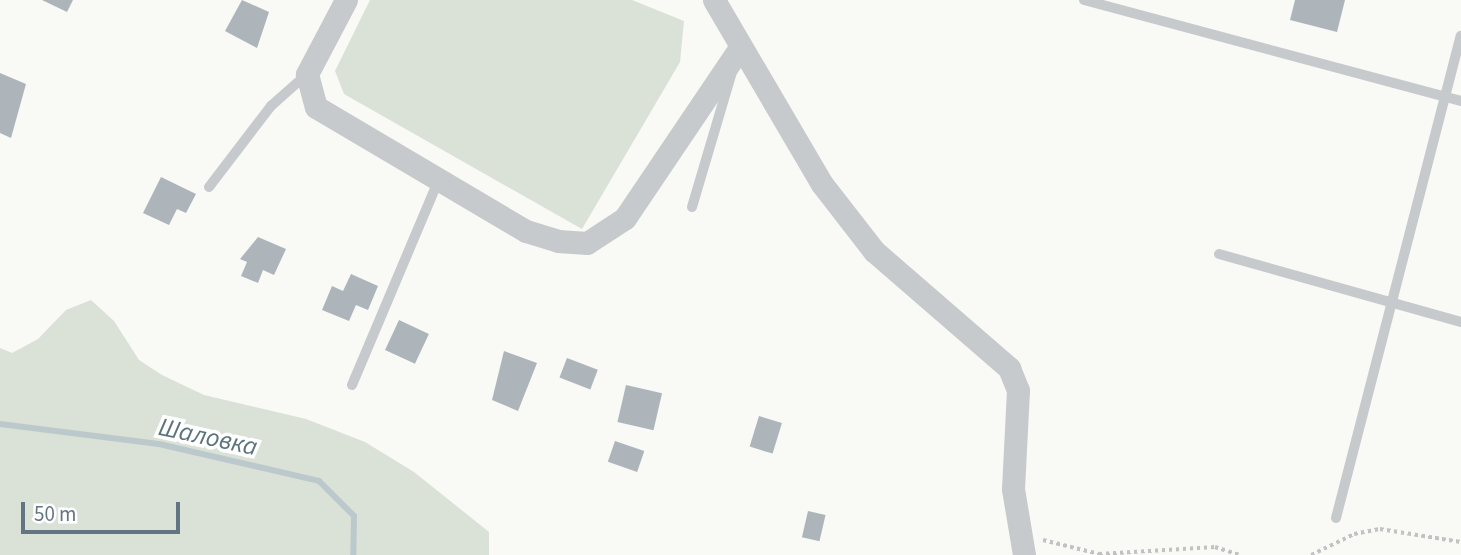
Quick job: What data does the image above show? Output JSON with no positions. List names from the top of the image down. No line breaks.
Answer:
{"water":["Шаловка"],"scale_bar":"50 m"}
